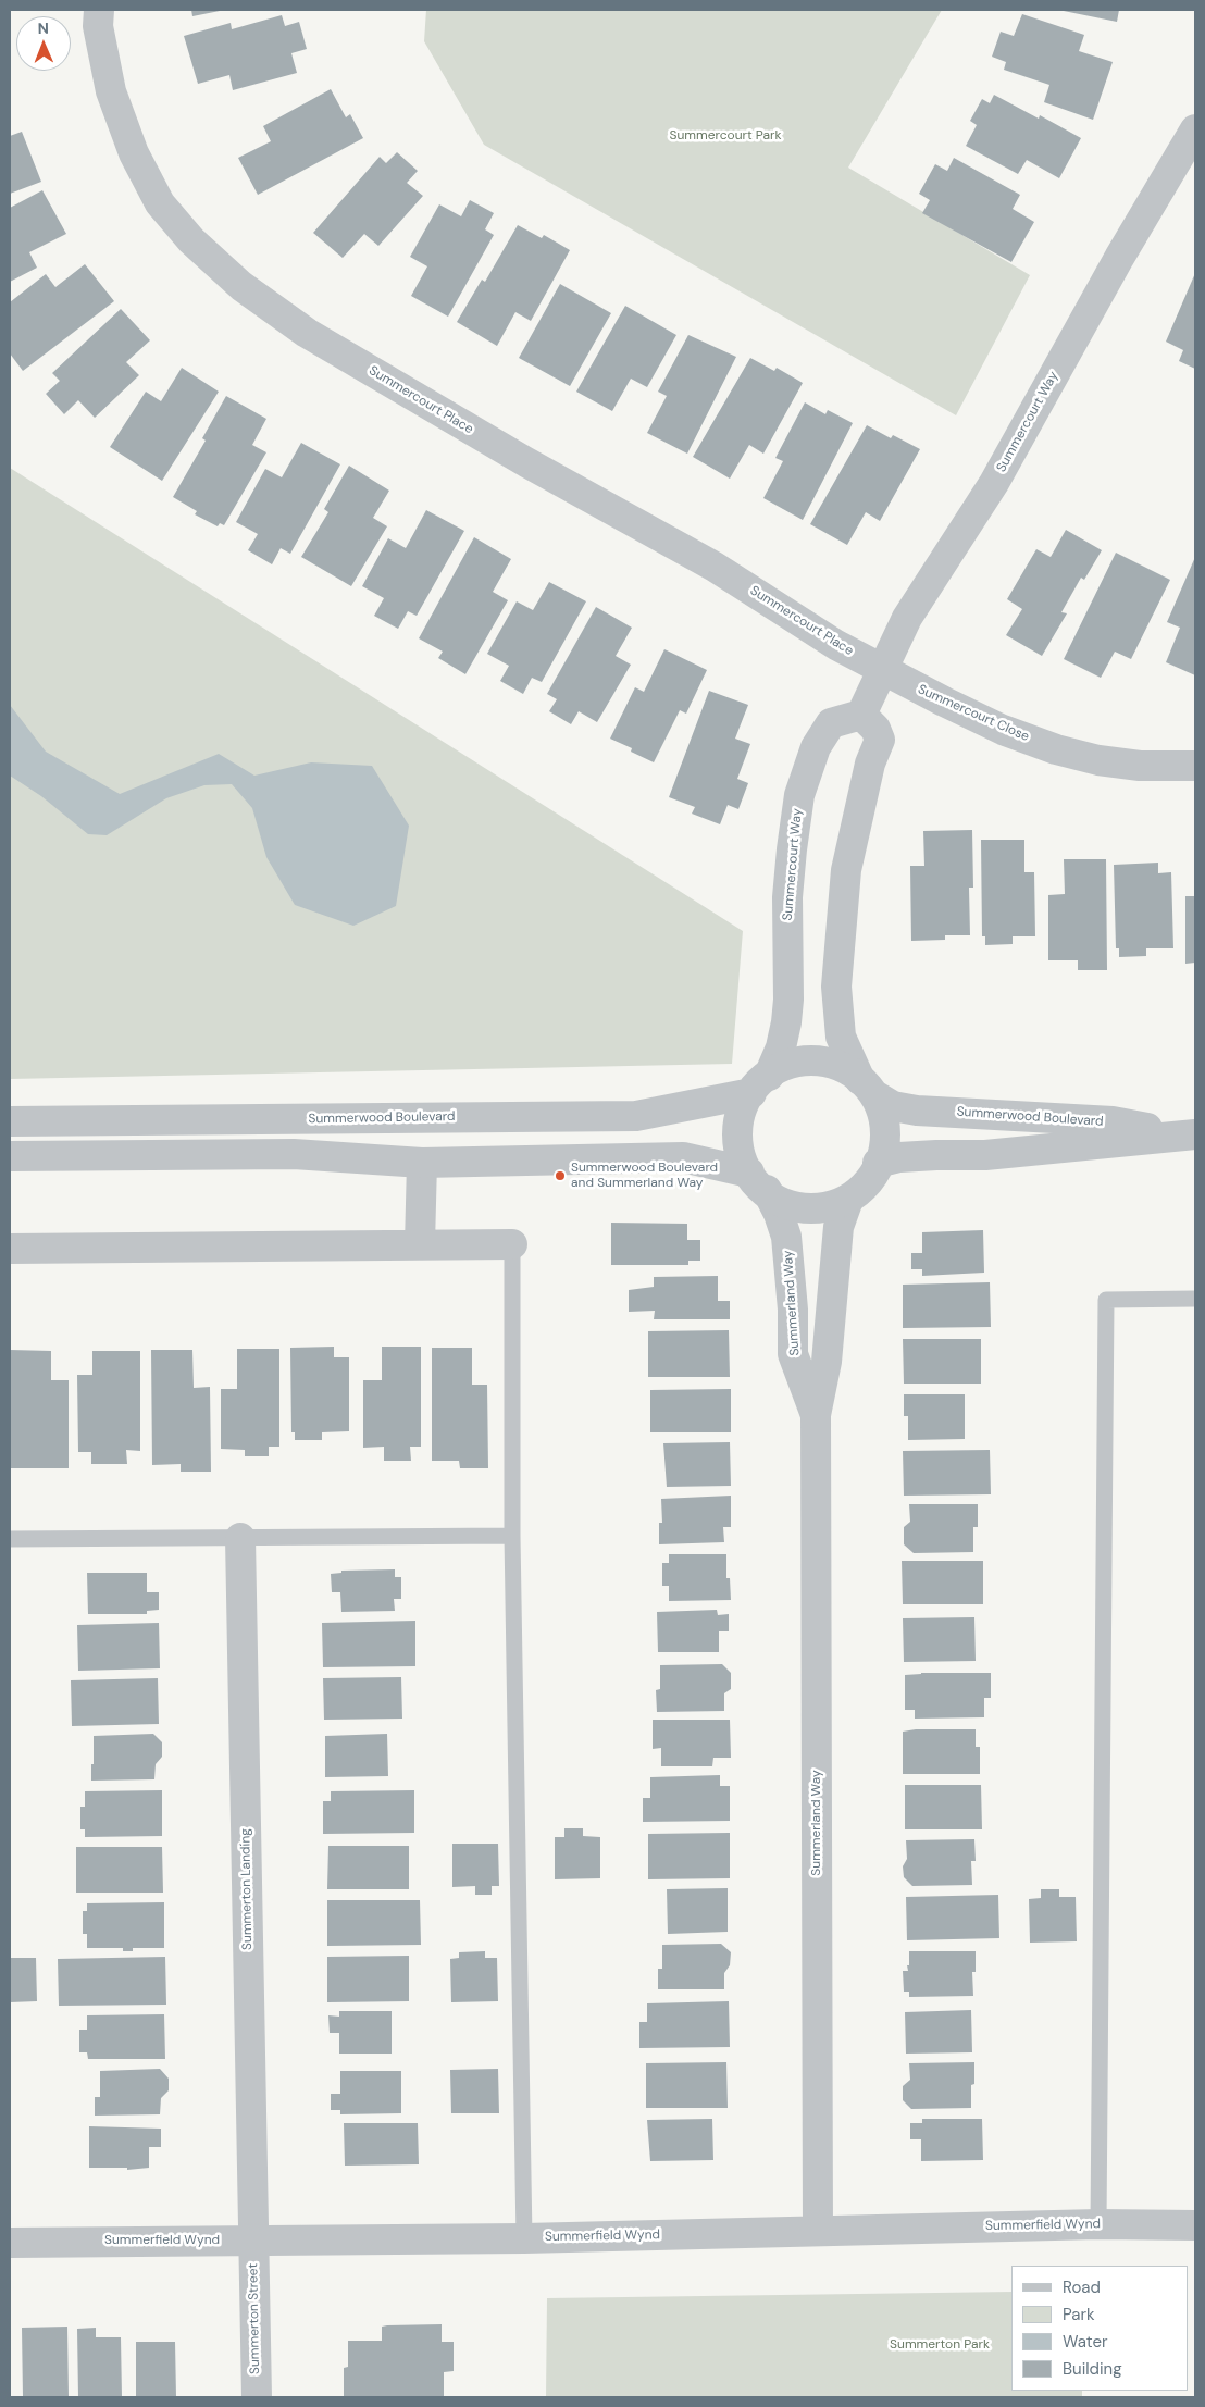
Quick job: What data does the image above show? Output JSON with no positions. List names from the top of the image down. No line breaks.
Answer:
{"streets":{"street":["Summercourt Place","Summercourt Way","Summercourt Close","Summerwood Boulevard","Summerland Way","Summerton Landing","Summerfield Wynd","Summerton Street"]},"crossings":[["Summercourt Place","Summercourt Way"],["Summercourt Place","Summercourt Close"],["Summercourt Way","Summercourt Close"],["Summercourt Way","Summerwood Boulevard"],["Summercourt Way","Summerland Way"],["Summerwood Boulevard","Summerland Way"],["Summerland Way","Summerfield Wynd"],["Summerton Landing","Summerfield Wynd"],["Summerton Landing","Summerton Street"],["Summerfield Wynd","Summerton Street"]],"parks":["Summercourt Park","Summerton Park"],"places":["Summerwood Boulevard and Summerland Way"],"legend":["Road","Park","Water","Building"],"north":"top"}
